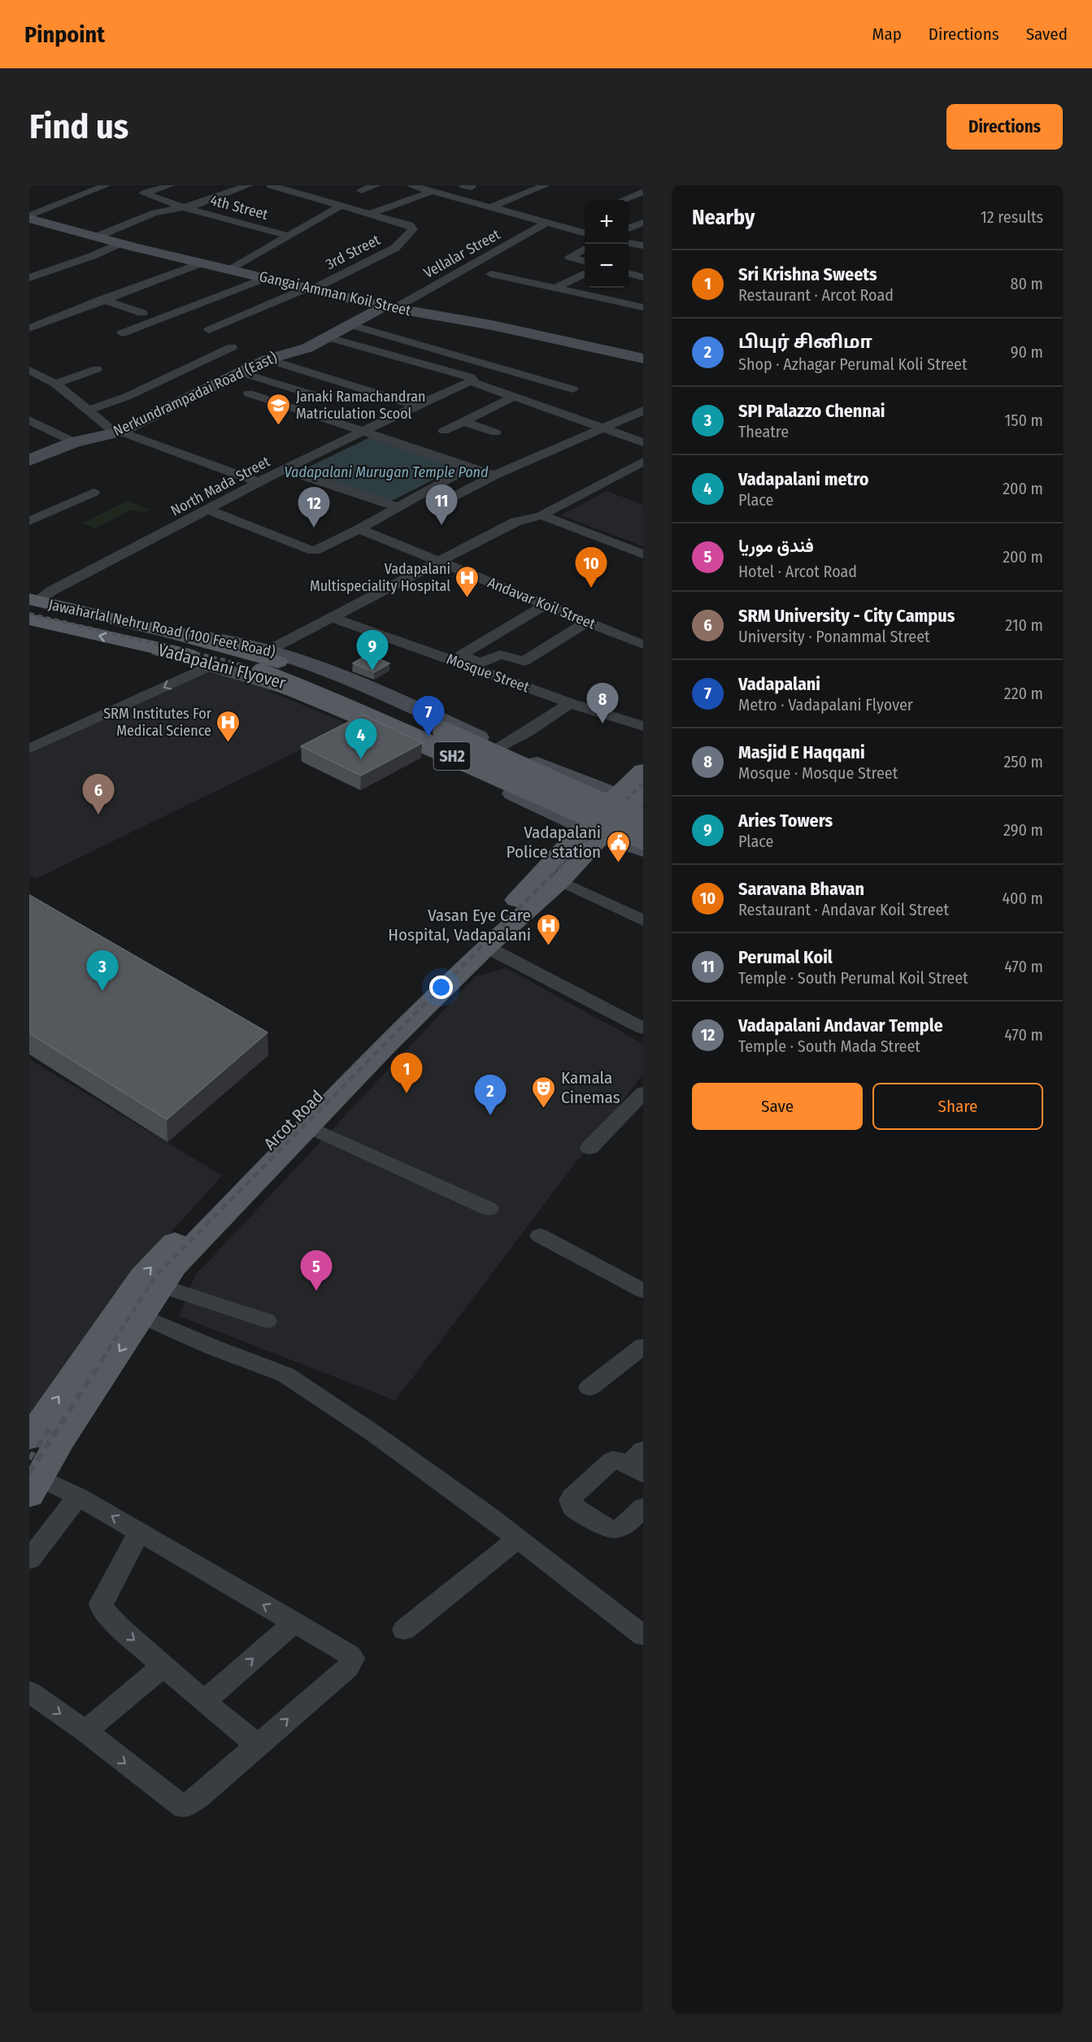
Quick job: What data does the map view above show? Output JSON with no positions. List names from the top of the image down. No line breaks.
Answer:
{"streets":{"main road":["Jawaharlal Nehru Road (100 Feet Road)","Vadapalani Flyover","SH2","Arcot Road"],"street":["4th Street","3rd Street","Vellalar Street","Gangai Amman Koil Street","Nerkundrampadai Road (East)","North Mada Street","Andavar Koil Street","Mosque Street"]},"crossings":[["3rd Street","Gangai Amman Koil Street"],["Vellalar Street","Gangai Amman Koil Street"],["Vellalar Street","Nerkundrampadai Road (East)"],["Gangai Amman Koil Street","Nerkundrampadai Road (East)"],["North Mada Street","Jawaharlal Nehru Road (100 Feet Road)"],["Jawaharlal Nehru Road (100 Feet Road)","Vadapalani Flyover"],["Jawaharlal Nehru Road (100 Feet Road)","Arcot Road"]],"water":["Vadapalani Murugan Temple Pond"],"places":{"school or university":["Janaki Ramachandran Matriculation Scool"],"hospital":["Vadapalani Multispeciality Hospital","SRM Institutes For Medical Science","Vasan Eye Care Hospital, Vadapalani"],"public building":["Vadapalani Police station"],"theatre":["Kamala Cinemas"]},"page":{"header":"Pinpoint","nav":["Map","Directions","Saved"],"buttons":["Directions",["Save","Share"]],"title":"Find us","heading":["Nearby","12 results"],"map_buttons":["+","−"],"list":[{"mark":"1","name":"Sri Krishna Sweets","note":"Restaurant · Arcot Road","value":"80 m"},{"mark":"2","name":"பியுர் சினிமா","note":"Shop · Azhagar Perumal Koli Street","value":"90 m"},{"mark":"3","name":"SPI Palazzo Chennai","note":"Theatre","value":"150 m"},{"mark":"4","name":"Vadapalani metro","note":"Place","value":"200 m"},{"mark":"5","name":"فندق موريا","note":"Hotel · Arcot Road","value":"200 m"},{"mark":"6","name":"SRM University - City Campus","note":"University · Ponammal Street","value":"210 m"},{"mark":"7","name":"Vadapalani","note":"Metro · Vadapalani Flyover","value":"220 m"},{"mark":"8","name":"Masjid E Haqqani","note":"Mosque · Mosque Street","value":"250 m"},{"mark":"9","name":"Aries Towers","note":"Place","value":"290 m"},{"mark":"10","name":"Saravana Bhavan","note":"Restaurant · Andavar Koil Street","value":"400 m"},{"mark":"11","name":"Perumal Koil","note":"Temple · South Perumal Koil Street","value":"470 m"},{"mark":"12","name":"Vadapalani Andavar Temple","note":"Temple · South Mada Street","value":"470 m"}],"pins":["11","12","10","9","8","7","4","6","3","1","2","5"]}}
